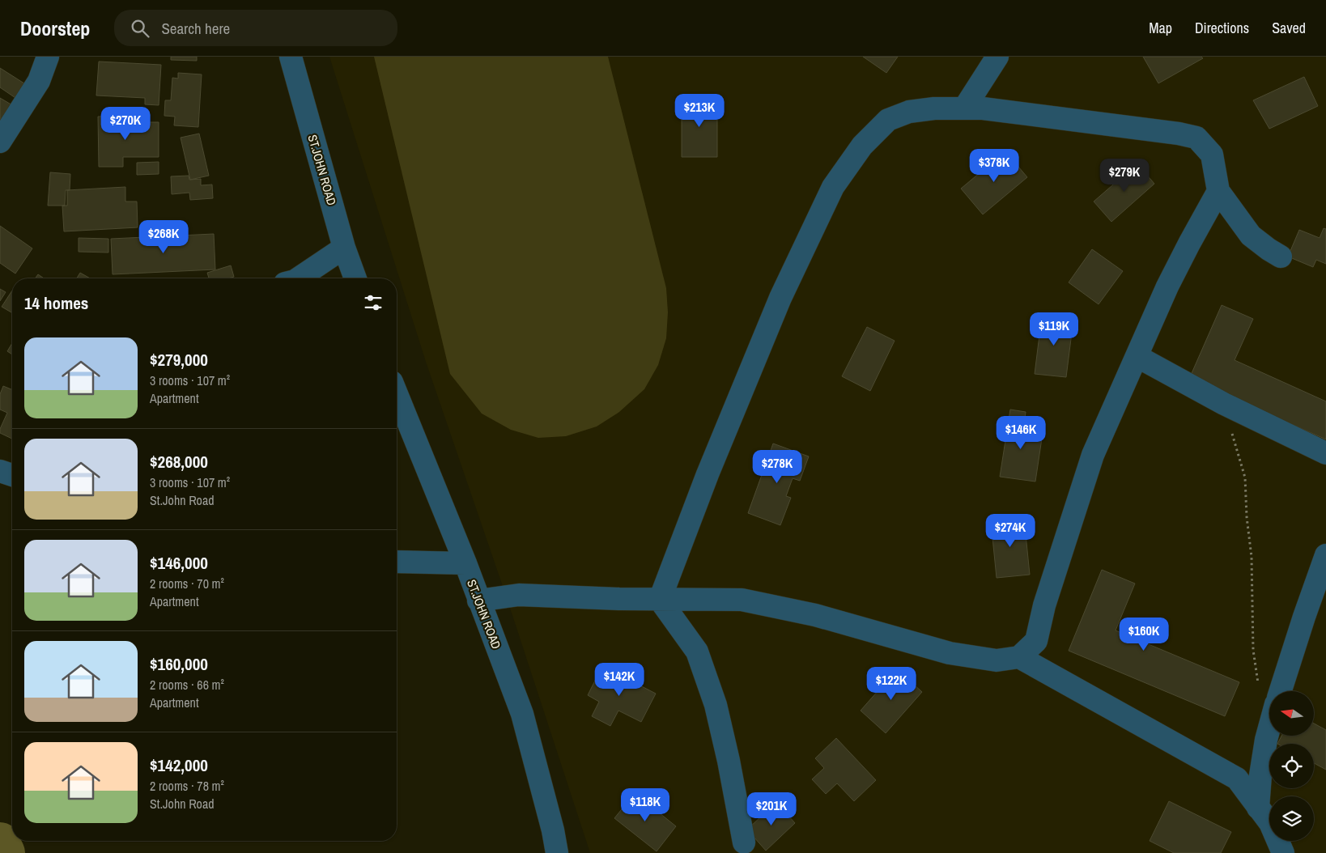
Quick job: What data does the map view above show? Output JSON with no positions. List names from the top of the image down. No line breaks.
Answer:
{"streets":{"street":["ST.JOHN ROAD"]},"north":"left","page":{"header":"Doorstep","search":"Search here","nav":["Map","Directions","Saved"],"price":["$213K","$270K","$378K","$279K","$268K","$119K","$146K","$278K","$274K","$160K","$142K","$122K","$118K","$201K"],"heading":"14 homes","list":[{"name":"$279,000","note":"3 rooms · 107 m² · Apartment"},{"name":"$268,000","note":"3 rooms · 107 m² · St.John Road"},{"name":"$146,000","note":"2 rooms · 70 m² · Apartment"},{"name":"$160,000","note":"2 rooms · 66 m² · Apartment"},{"name":"$142,000","note":"2 rooms · 78 m² · St.John Road"}]}}
